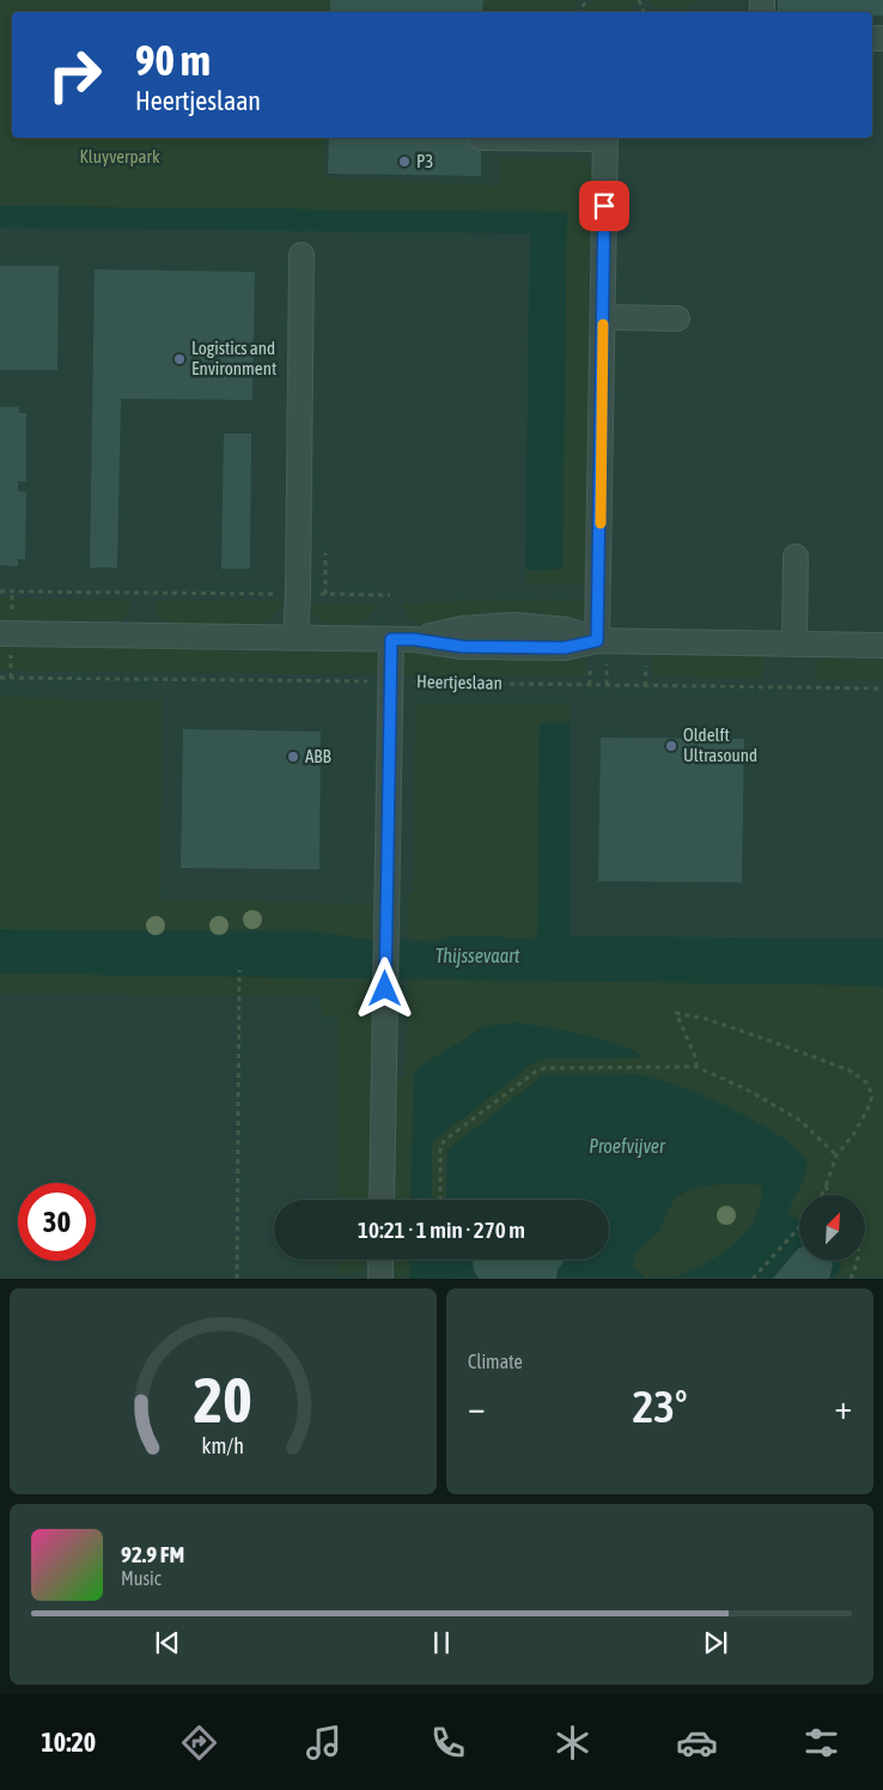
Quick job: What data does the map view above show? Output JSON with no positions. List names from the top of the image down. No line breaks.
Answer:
{"streets":{"street":["Heertjeslaan"]},"water":["Thijssevaart","Proefvijver"],"parks":["Kluyverpark"],"places":["P3","Logistics and Environment","Oldelft Ultrasound","ABB"],"north":"top right","page":{"turn":["90 m","Heertjeslaan"],"limit":"30","trip":"10:21 · 1 min · 270 m","tile":"Climate","heat":["−","23°","+"],"song":["92.9 FM","Music"],"tabs":"10:20","gauge":["20","km/h"]}}
